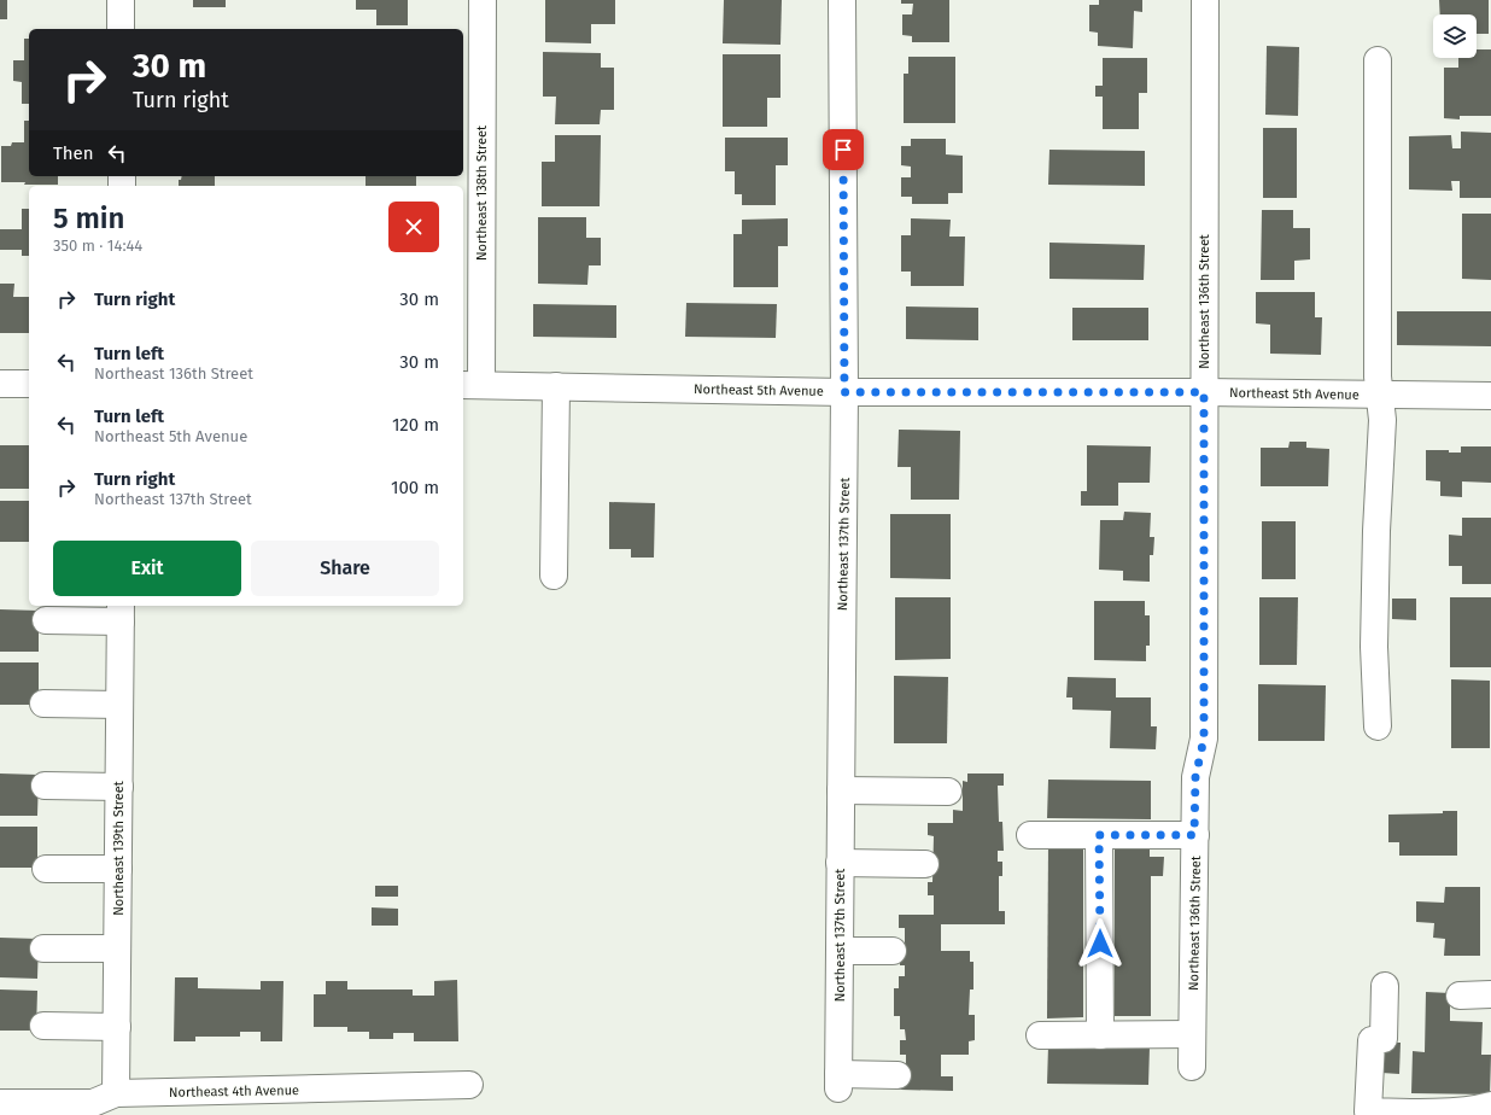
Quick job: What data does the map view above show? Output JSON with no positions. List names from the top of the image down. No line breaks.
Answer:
{"streets":{"street":["Northeast 138th Street","Northeast 136th Street","Northeast 5th Avenue","Northeast 137th Street","Northeast 139th Street","Northeast 4th Avenue"]},"crossings":[["Northeast 138th Street","Northeast 5th Avenue"],["Northeast 136th Street","Northeast 5th Avenue"],["Northeast 5th Avenue","Northeast 137th Street"],["Northeast 139th Street","Northeast 4th Avenue"]],"page":{"turn":["30 m","Turn right"],"then":"Then","heading":["5 min","350 m · 14:44"],"list":[{"name":"Turn right","value":"30 m"},{"name":"Turn left","note":"Northeast 136th Street","value":"30 m"},{"name":"Turn left","note":"Northeast 5th Avenue","value":"120 m"},{"name":"Turn right","note":"Northeast 137th Street","value":"100 m"}],"buttons":["Exit","Share"]}}
